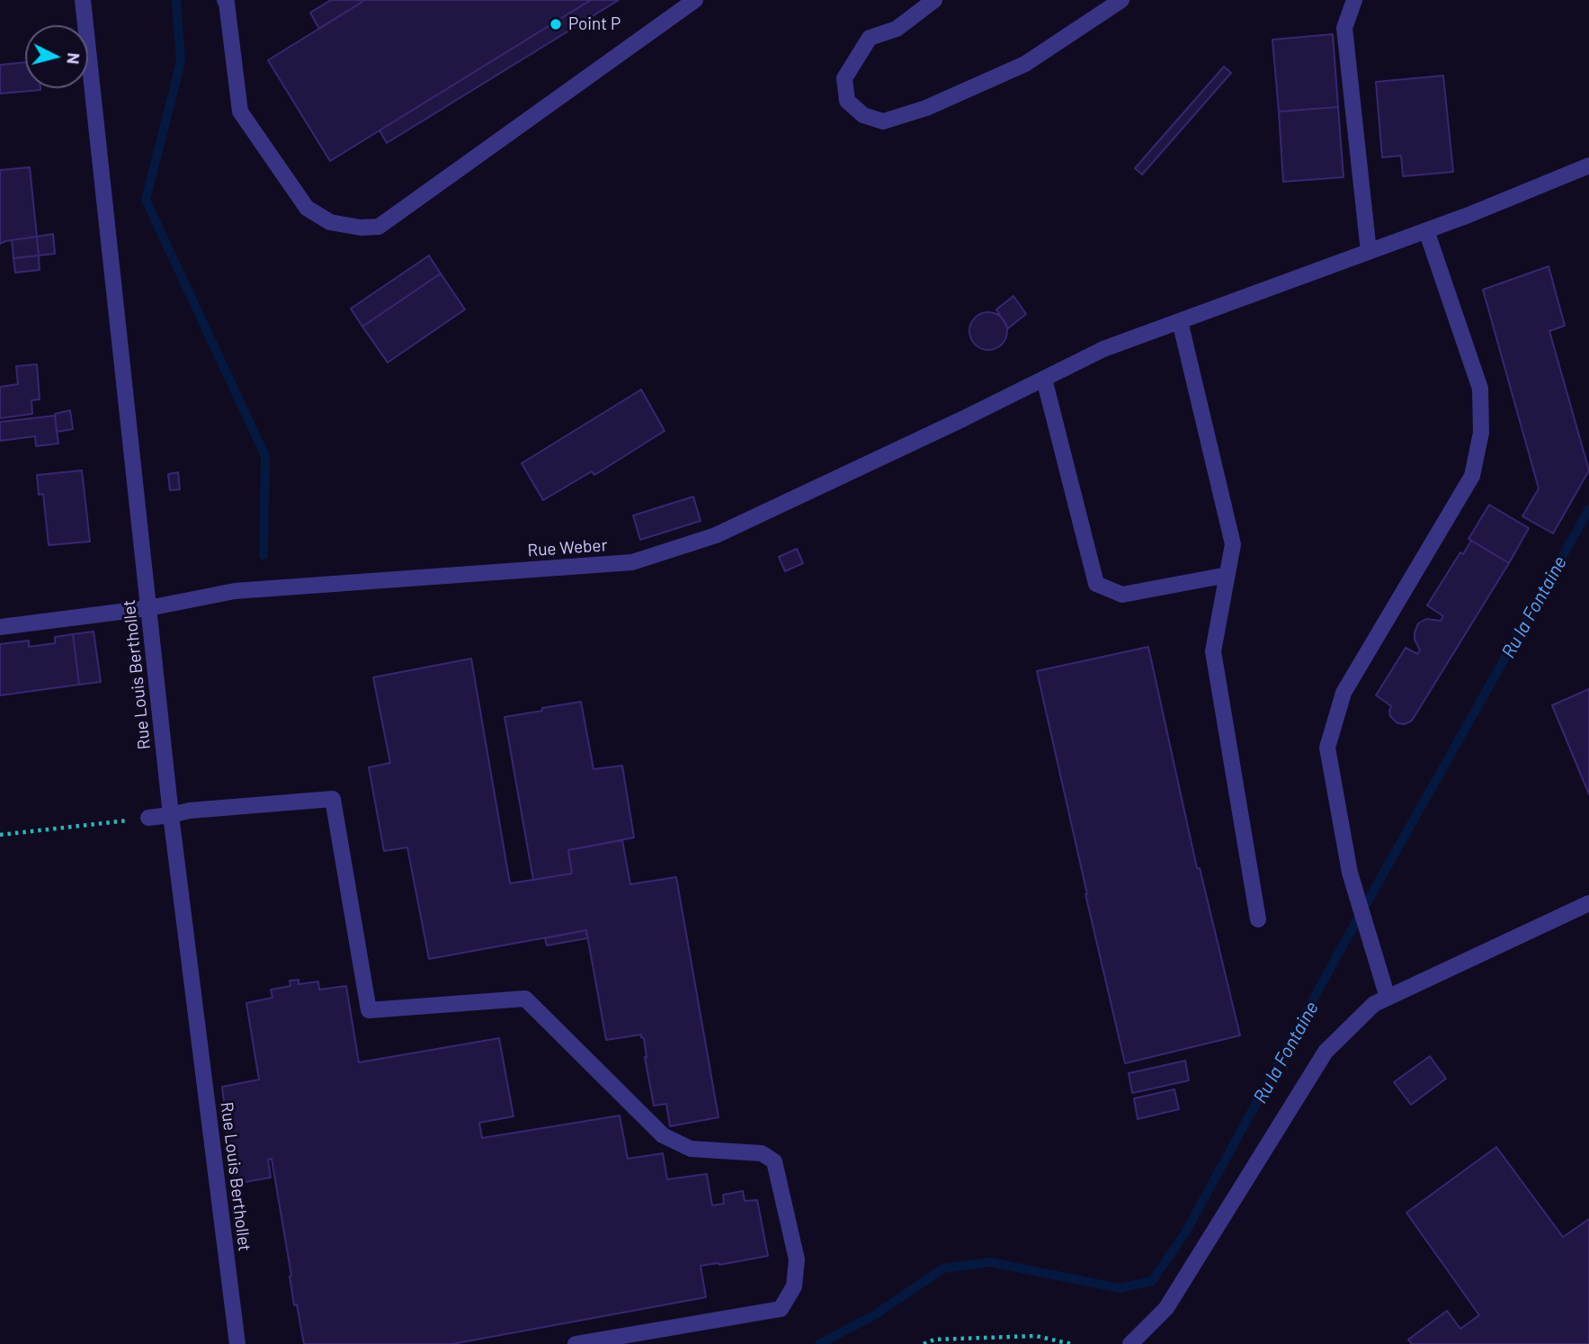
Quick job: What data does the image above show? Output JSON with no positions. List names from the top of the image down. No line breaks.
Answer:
{"streets":{"street":["Rue Weber","Rue Louis Berthollet"]},"crossings":[["Rue Weber","Rue Louis Berthollet"]],"water":["Ru la Fontaine"],"places":["Point P"],"north":"right"}
